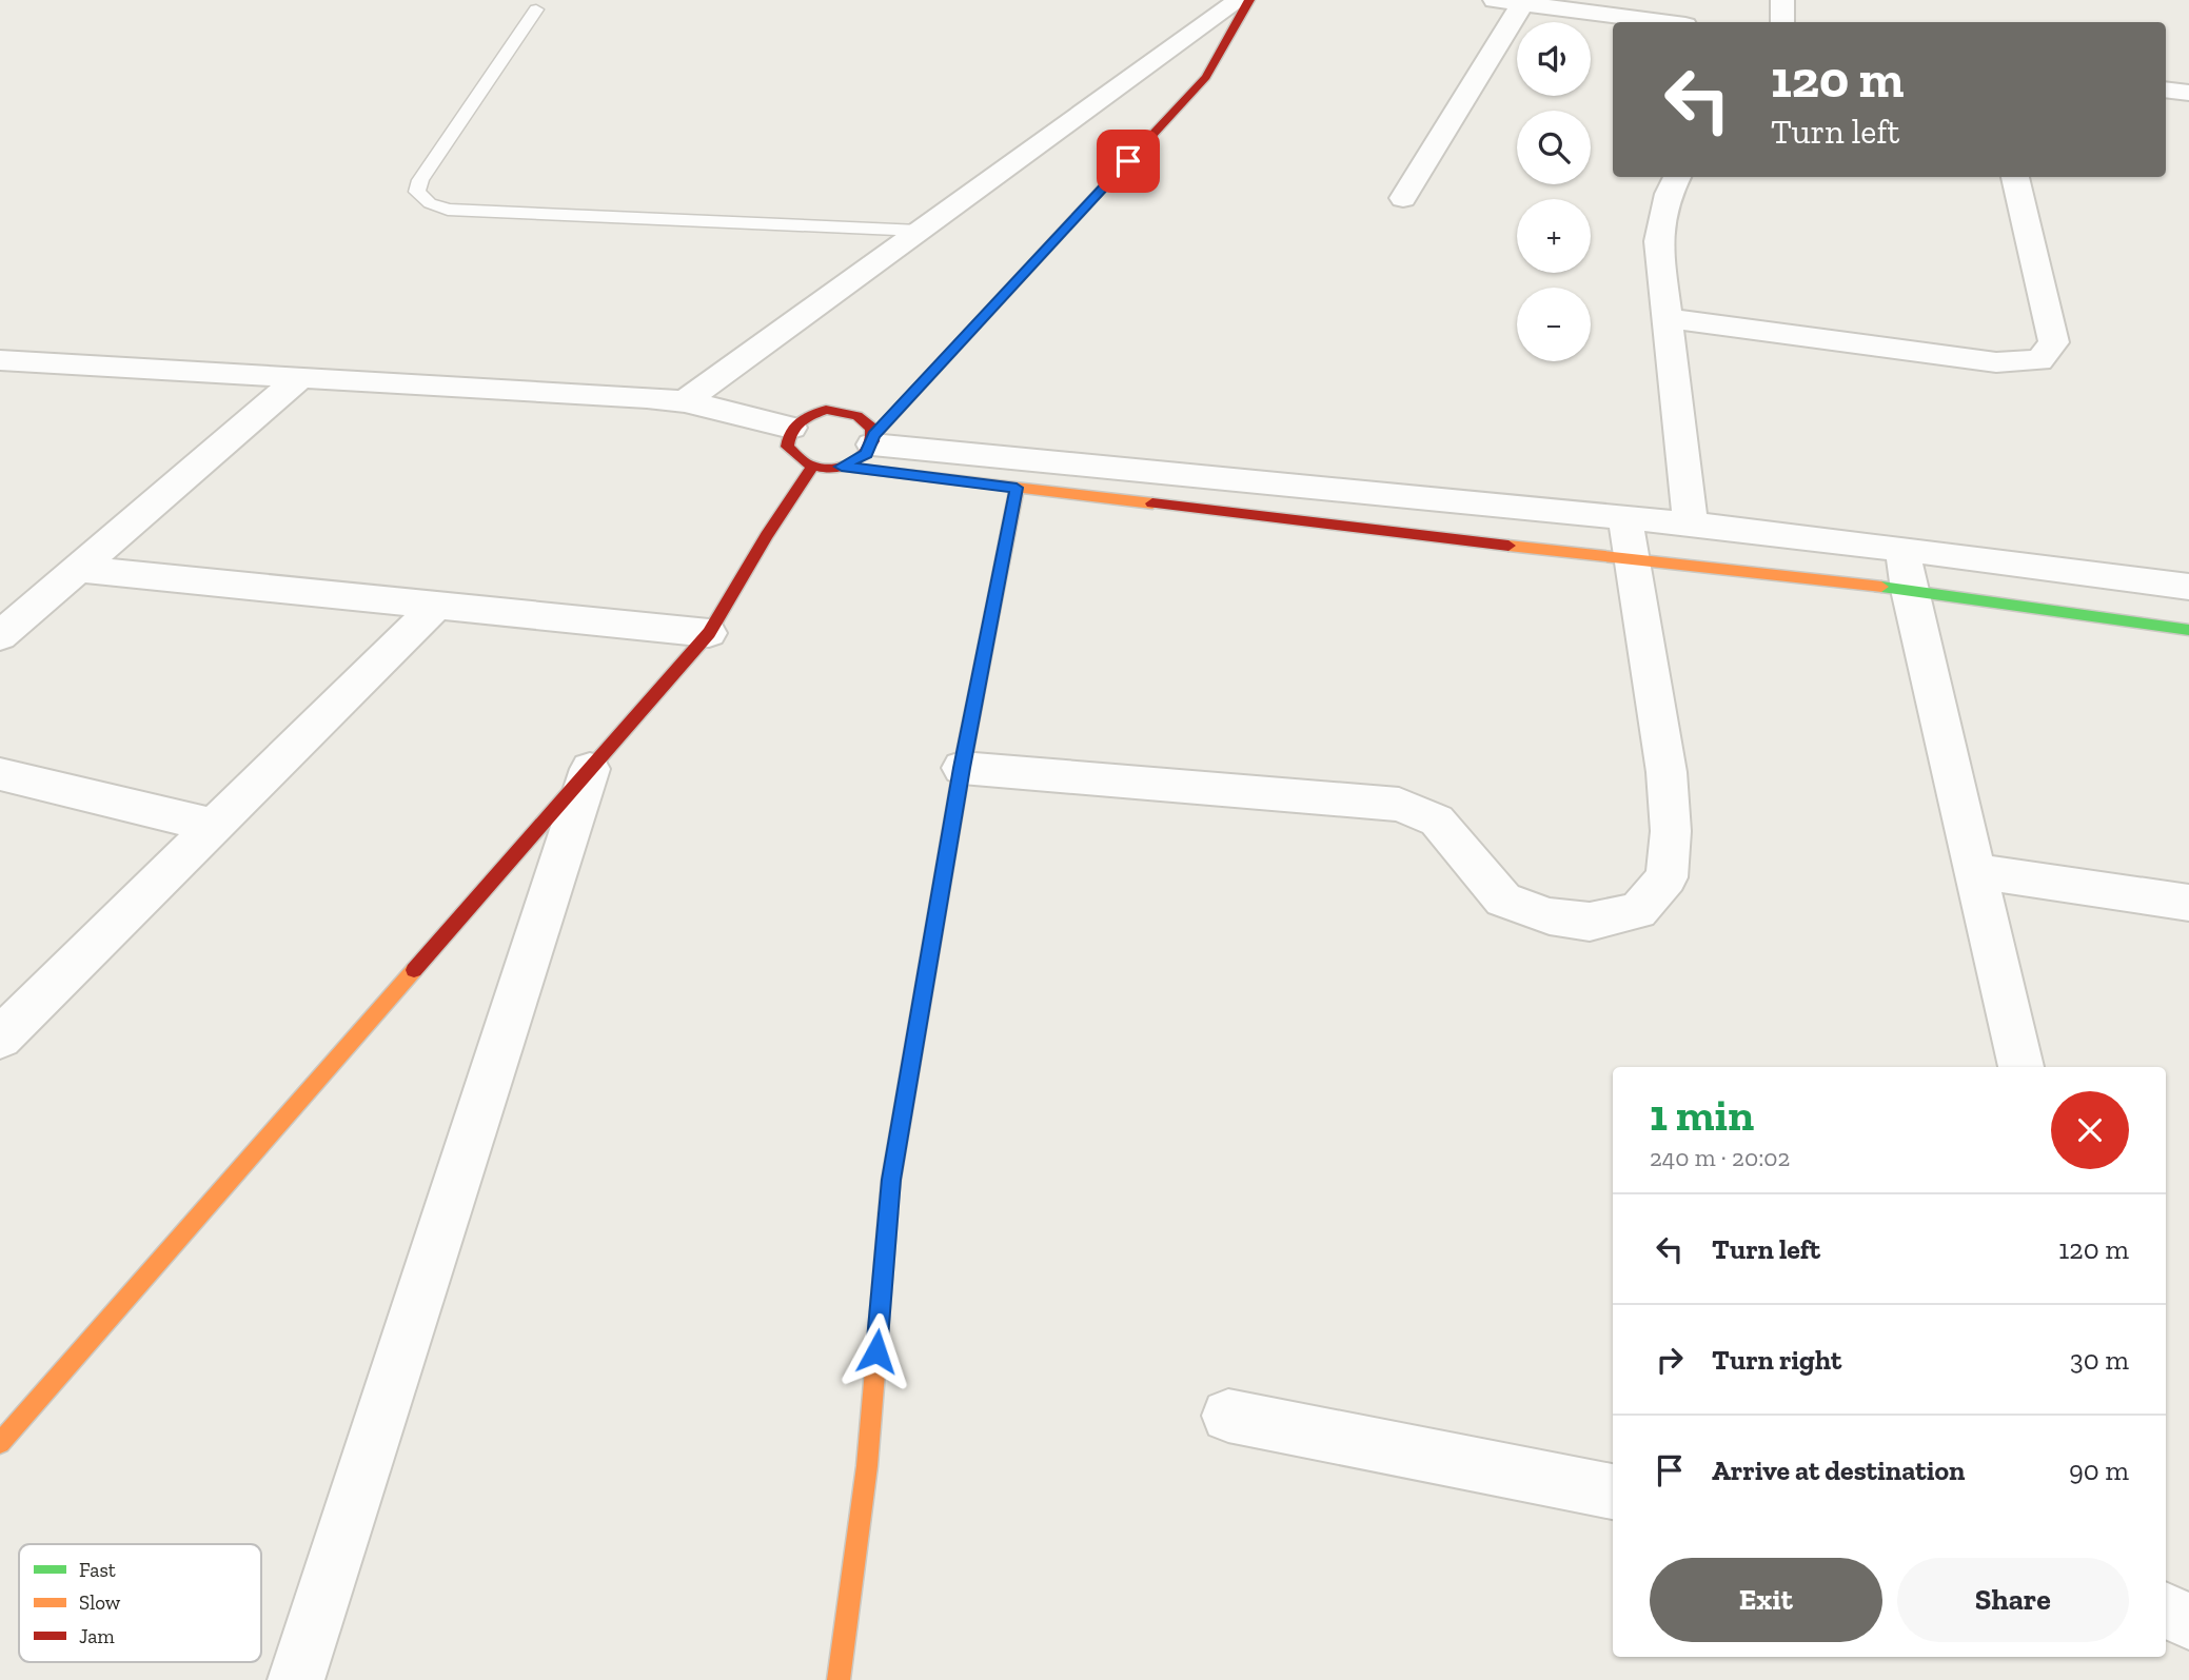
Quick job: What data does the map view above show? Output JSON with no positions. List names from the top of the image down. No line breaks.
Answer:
{"legend":["Fast","Slow","Jam"],"page":{"map_buttons":["+","−"],"turn":["120 m","Turn left"],"heading":["1 min","240 m · 20:02"],"list":[{"name":"Turn left","value":"120 m"},{"name":"Turn right","value":"30 m"},{"name":"Arrive at destination","value":"90 m"}],"buttons":["Exit","Share"]}}
